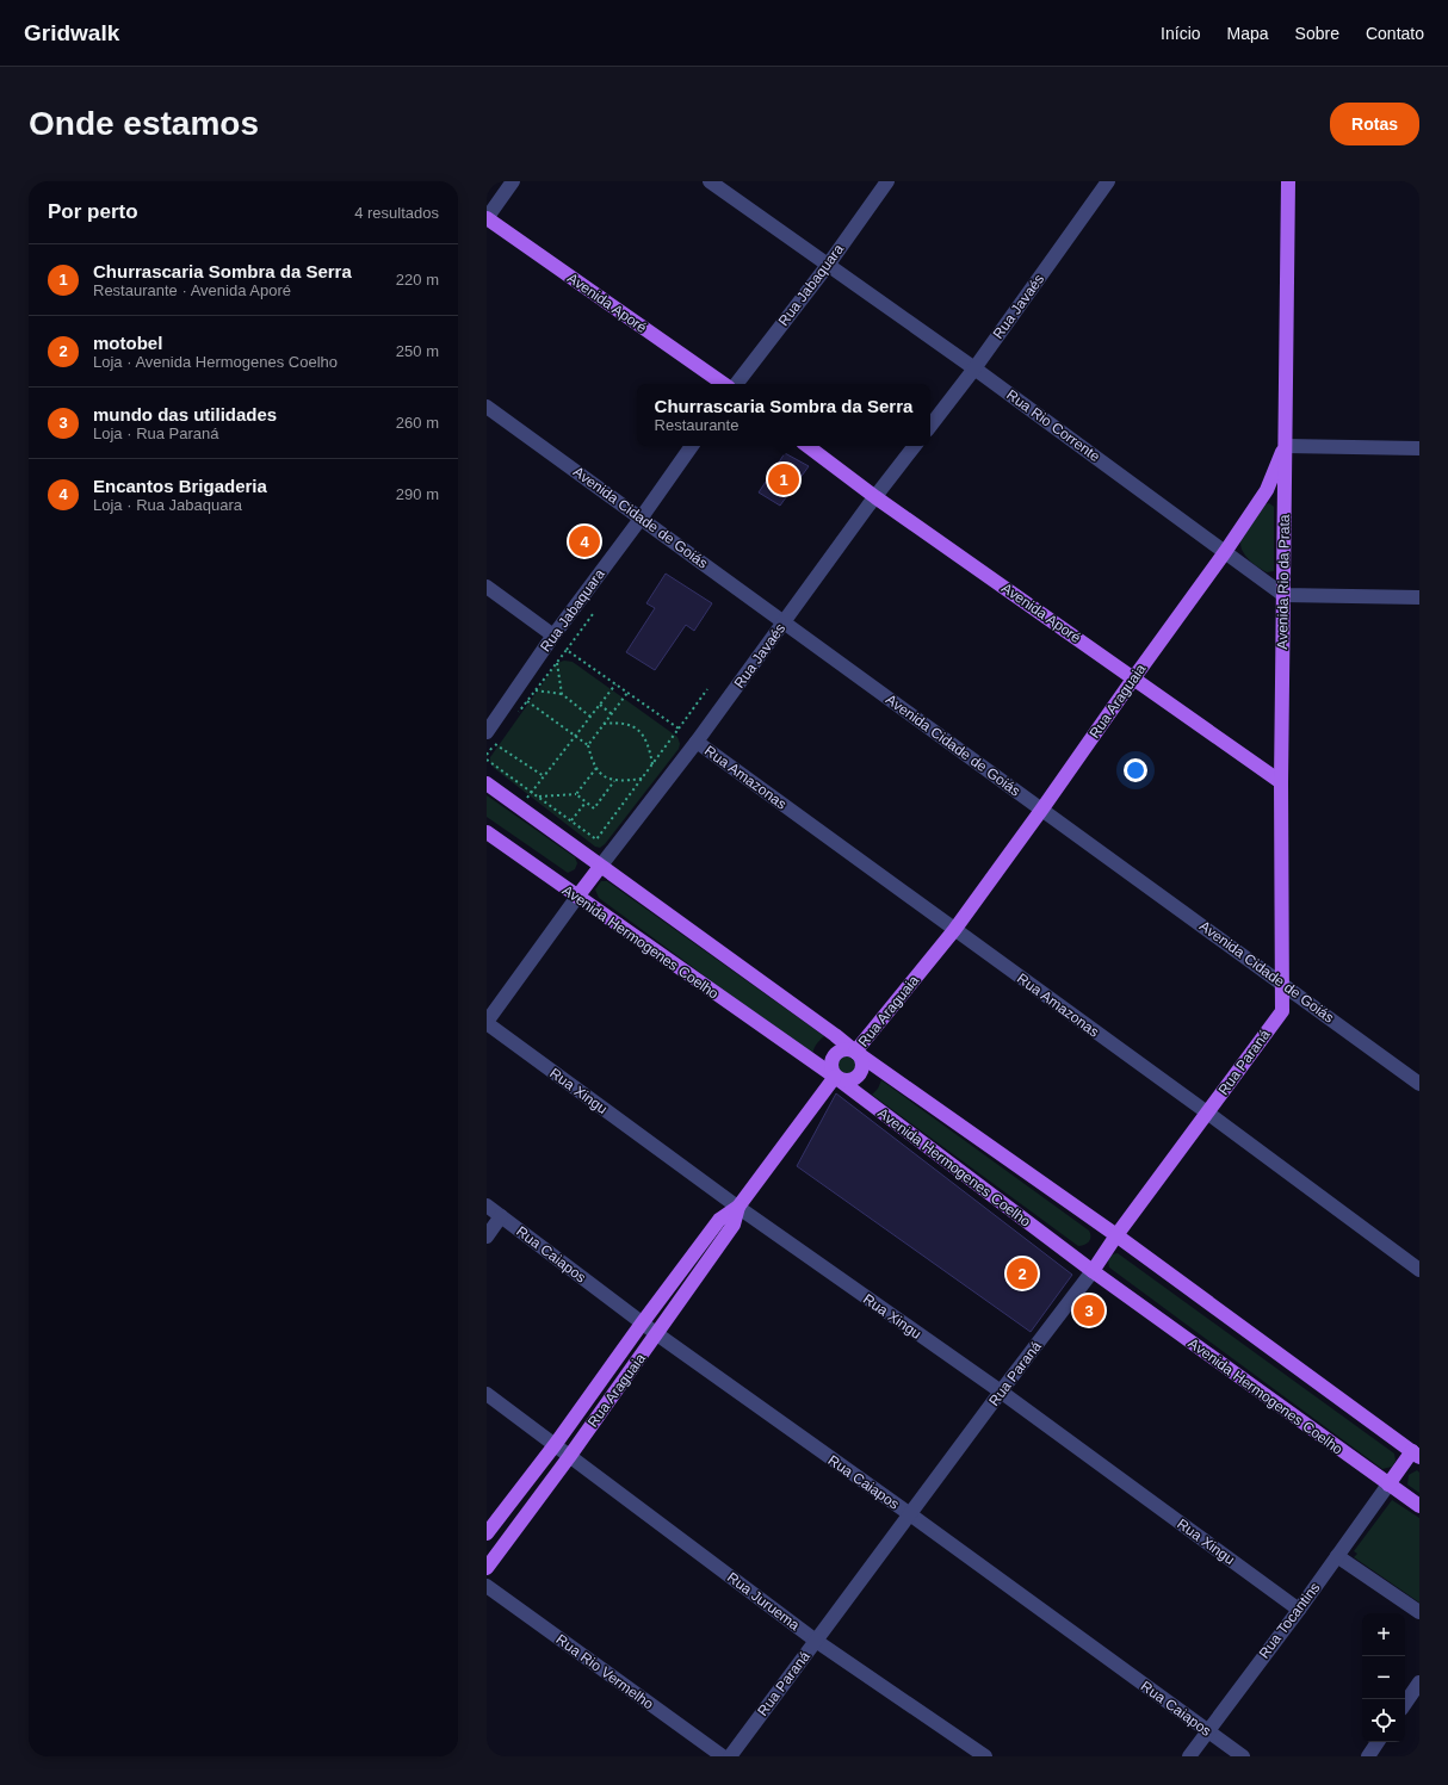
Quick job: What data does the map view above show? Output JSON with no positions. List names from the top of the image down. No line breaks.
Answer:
{"streets":{"main road":["Avenida Aporé","Avenida Rio da Prata","Rua Araguaia","Avenida Hermogenes Coelho","Rua Paraná"],"street":["Rua Jabaquara","Rua Javaés","Rua Rio Corrente","Avenida Cidade de Goiás","Rua Amazonas","Rua Xingu","Rua Caiapos","Rua Juruema","Rua Tocantins","Rua Rio Vermelho"]},"crossings":[["Rua Jabaquara","Rua Rio Corrente"],["Rua Jabaquara","Avenida Cidade de Goiás"],["Avenida Aporé","Rua Javaés"],["Avenida Aporé","Avenida Rio da Prata"],["Avenida Aporé","Rua Araguaia"],["Rua Javaés","Rua Rio Corrente"],["Rua Javaés","Avenida Cidade de Goiás"],["Rua Javaés","Rua Amazonas"],["Rua Rio Corrente","Avenida Rio da Prata"],["Rua Rio Corrente","Rua Araguaia"],["Avenida Cidade de Goiás","Avenida Rio da Prata"],["Avenida Cidade de Goiás","Rua Araguaia"],["Avenida Cidade de Goiás","Rua Paraná"],["Avenida Rio da Prata","Rua Araguaia"],["Avenida Rio da Prata","Rua Paraná"],["Rua Araguaia","Rua Amazonas"],["Rua Araguaia","Avenida Hermogenes Coelho"],["Rua Araguaia","Rua Xingu"],["Rua Araguaia","Rua Caiapos"],["Rua Araguaia","Rua Juruema"],["Rua Amazonas","Rua Paraná"],["Avenida Hermogenes Coelho","Rua Paraná"],["Avenida Hermogenes Coelho","Rua Tocantins"],["Rua Paraná","Rua Xingu"],["Rua Paraná","Rua Caiapos"],["Rua Paraná","Rua Juruema"],["Rua Xingu","Rua Tocantins"],["Rua Caiapos","Rua Tocantins"]],"page":{"header":"Gridwalk","nav":["Início","Mapa","Sobre","Contato"],"buttons":"Rotas","title":"Onde estamos","heading":["Por perto","4 resultados"],"list":[{"mark":"1","name":"Churrascaria Sombra da Serra","note":"Restaurante · Avenida Aporé","value":"220 m"},{"mark":"2","name":"motobel","note":"Loja · Avenida Hermogenes Coelho","value":"250 m"},{"mark":"3","name":"mundo das utilidades","note":"Loja · Rua Paraná","value":"260 m"},{"mark":"4","name":"Encantos Brigaderia","note":"Loja · Rua Jabaquara","value":"290 m"}],"popup":["Churrascaria Sombra da Serra","Restaurante"],"pins":["1","4","2","3"],"map_buttons":["+","−"]}}
